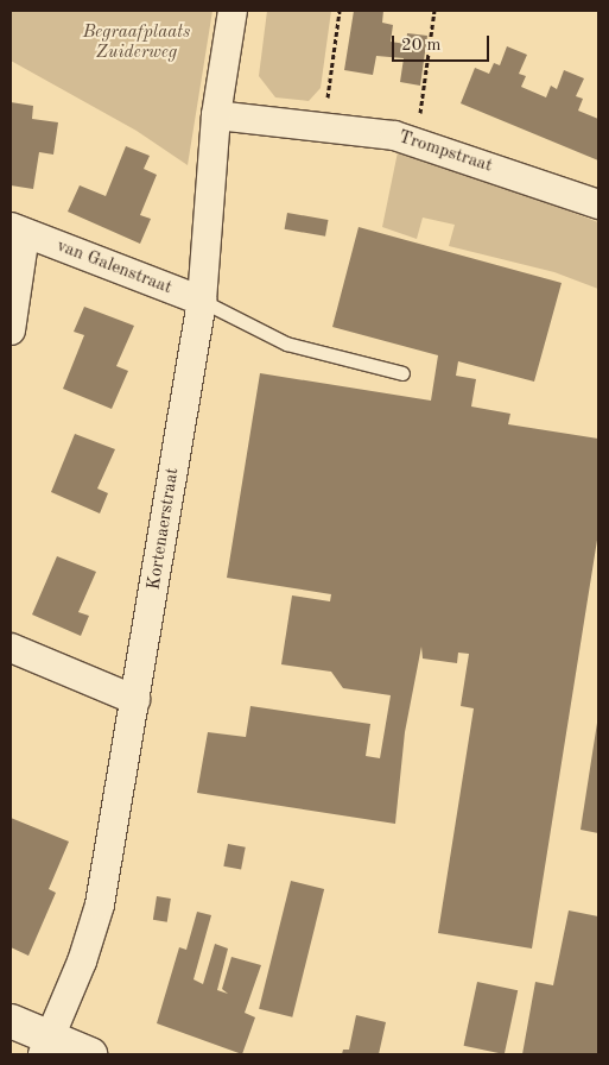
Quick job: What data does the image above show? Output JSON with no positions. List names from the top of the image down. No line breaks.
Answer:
{"streets":{"street":["Trompstraat","van Galenstraat","Kortenaerstraat"]},"crossings":[["Trompstraat","Kortenaerstraat"],["van Galenstraat","Kortenaerstraat"]],"parks":["Begraafplaats Zuiderweg"],"scale_bar":"20 m"}
